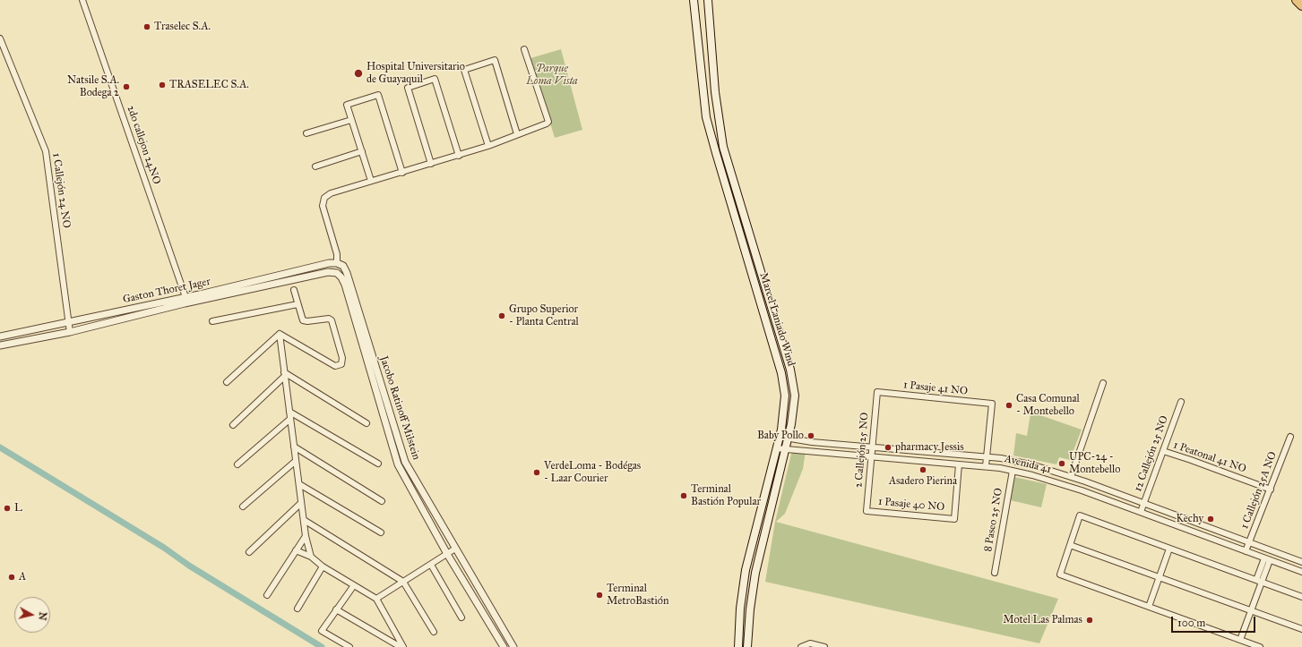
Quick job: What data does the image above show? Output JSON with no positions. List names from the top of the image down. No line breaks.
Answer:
{"streets":{"main road":["Marcel Laniado Wind"],"street":["2do callejon 24NO","1 Callejón 24 NO","Gaston Thoret Jager","1 Pasaje 41 NO","Jacobo Ratinoff Milstein","2 Callejón 25 NO","12 Callejón 25 NO","1 Peatonal 41 NO","Avenida 41","1 Callejón 25A NO","1 Pasaje 40 NO","8 Paseo 25 NO"]},"crossings":[["2do callejon 24NO","Gaston Thoret Jager"],["1 Callejón 24 NO","Gaston Thoret Jager"],["Gaston Thoret Jager","Jacobo Ratinoff Milstein"],["Marcel Laniado Wind","Avenida 41"],["1 Pasaje 41 NO","2 Callejón 25 NO"],["1 Pasaje 41 NO","Avenida 41"],["2 Callejón 25 NO","Avenida 41"],["2 Callejón 25 NO","1 Pasaje 40 NO"],["12 Callejón 25 NO","1 Peatonal 41 NO"],["12 Callejón 25 NO","Avenida 41"],["1 Peatonal 41 NO","1 Callejón 25A NO"],["Avenida 41","1 Callejón 25A NO"],["Avenida 41","1 Pasaje 40 NO"],["Avenida 41","8 Paseo 25 NO"]],"parks":["Parque Loma Vista"],"places":["Traselec S.A.","Hospital Universitario de Guayaquil","TRASELEC S.A.","Natsile S.A. Bodega 2","Grupo Superior - Planta Central","Casa Comunal - Montebello","Baby Pollo","pharmacy Jessis","UPC-24 - Montebello","Asadero Pierina","VerdeLoma - Bodégas - Laar Courier","Terminal Bastión Popular","L","Kechy","A","Terminal MetroBastión","Motel Las Palmas"],"scale_bar":"100 m","north":"right"}
